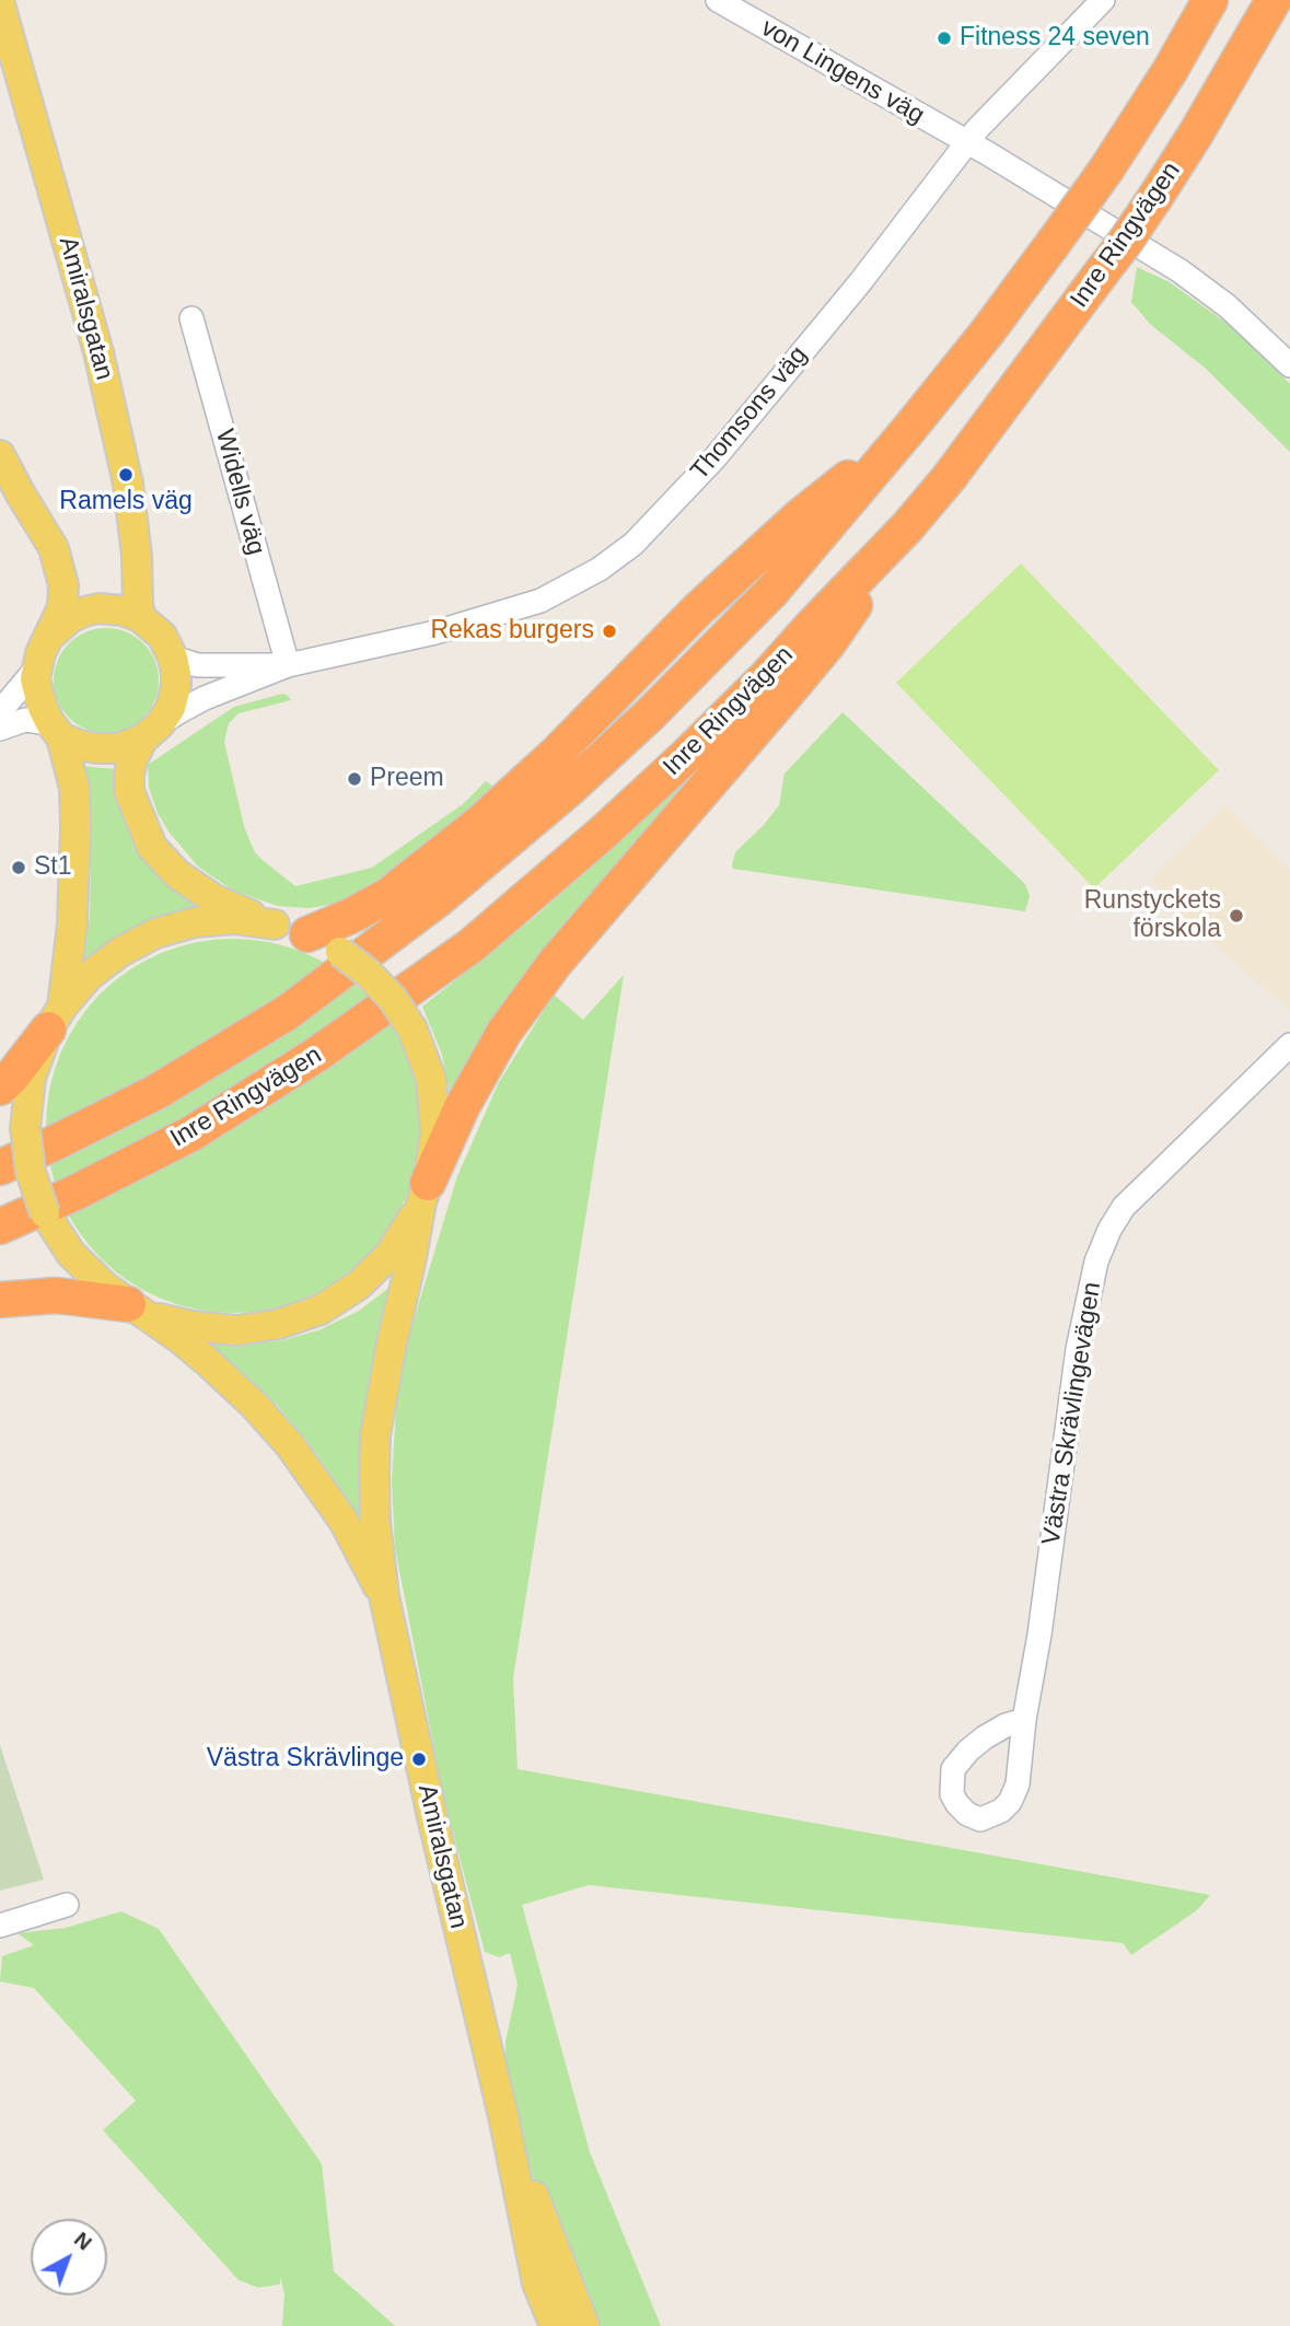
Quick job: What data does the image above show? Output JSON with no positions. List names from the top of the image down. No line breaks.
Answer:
{"streets":{"highway":["Inre Ringvägen"],"main road":["Amiralsgatan"],"street":["von Lingens väg","Thomsons väg","Widells väg","Västra Skrävlingevägen"]},"crossings":[["von Lingens väg","Thomsons väg"],["Amiralsgatan","Thomsons väg"],["Thomsons väg","Widells väg"]],"places":["Fitness 24 seven","Ramels väg","Rekas burgers","Preem","St1","Runstyckets förskola","Västra Skrävlinge"],"north":"top right"}
